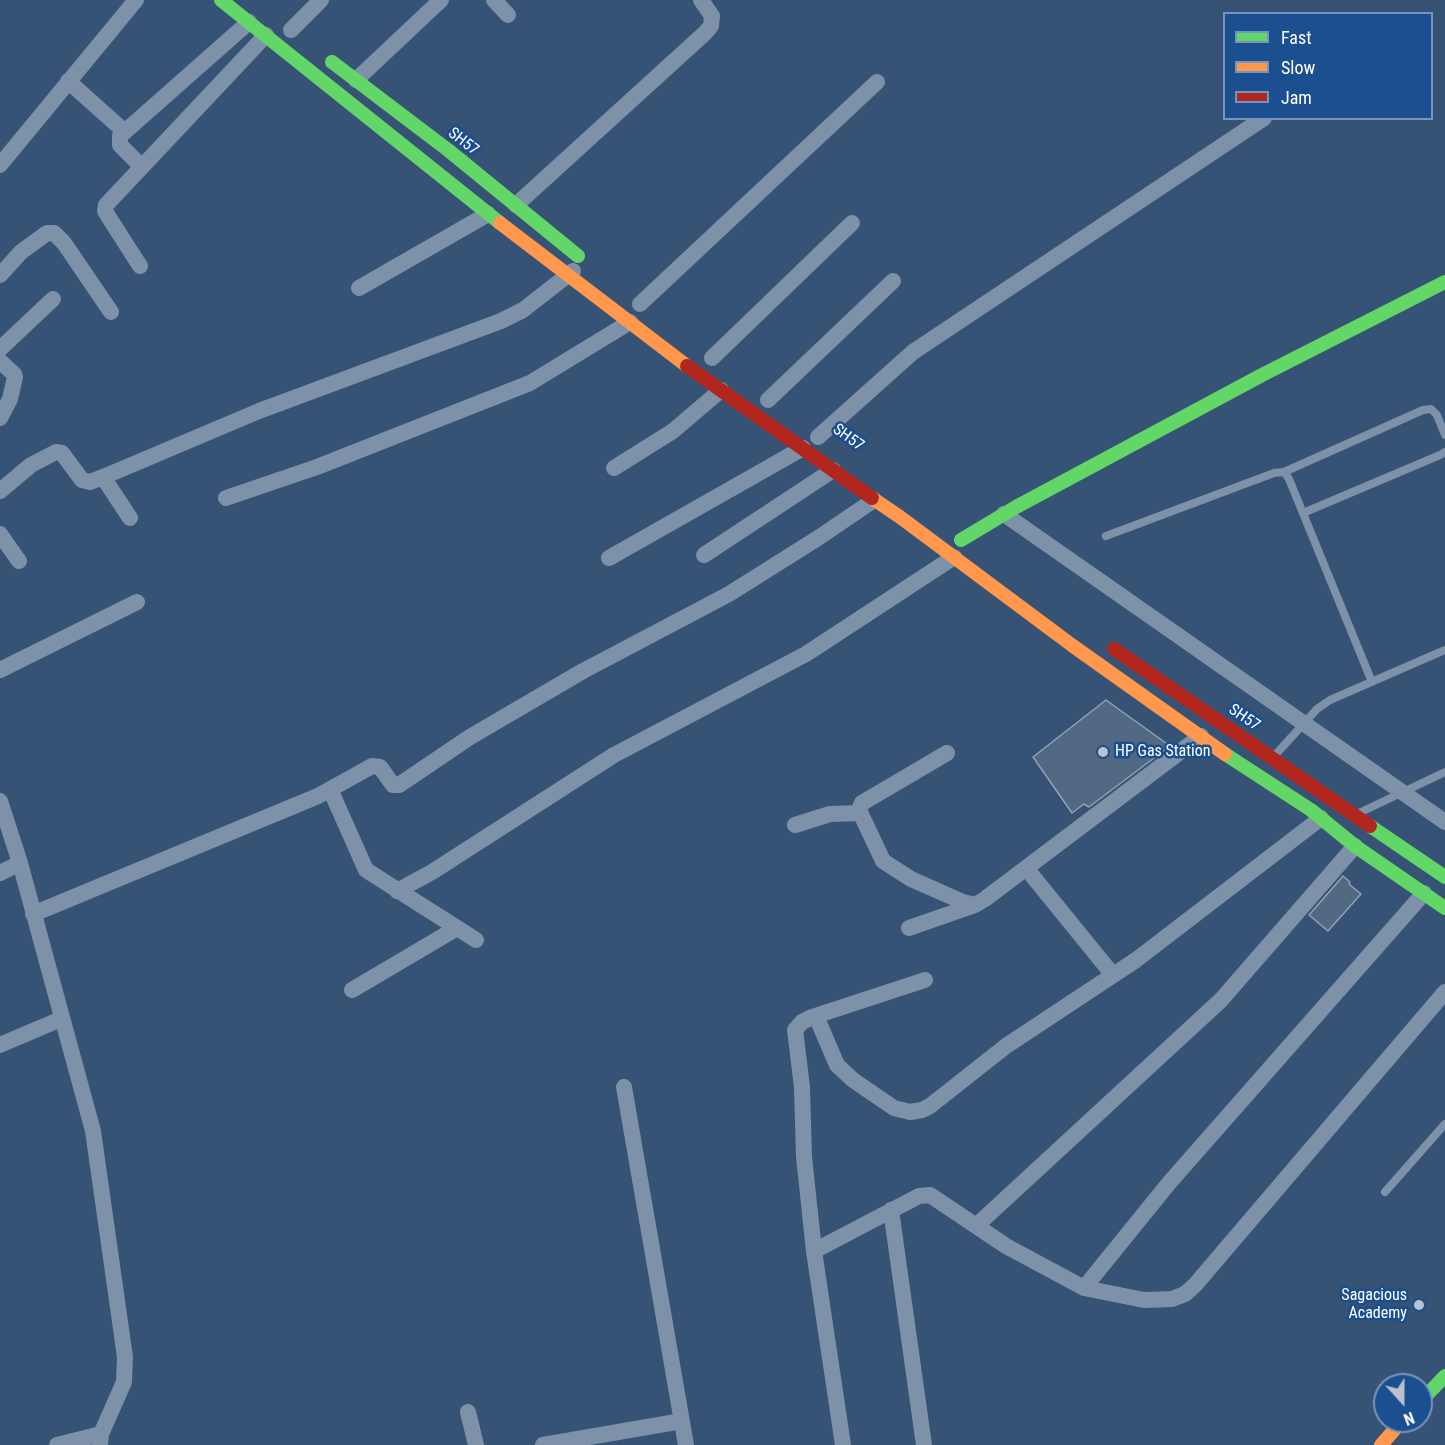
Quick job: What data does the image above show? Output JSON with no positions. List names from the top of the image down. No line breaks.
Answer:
{"streets":{"main road":["SH57"]},"places":["HP Gas Station","Sagacious Academy"],"legend":["Fast","Slow","Jam"],"north":"bottom"}
